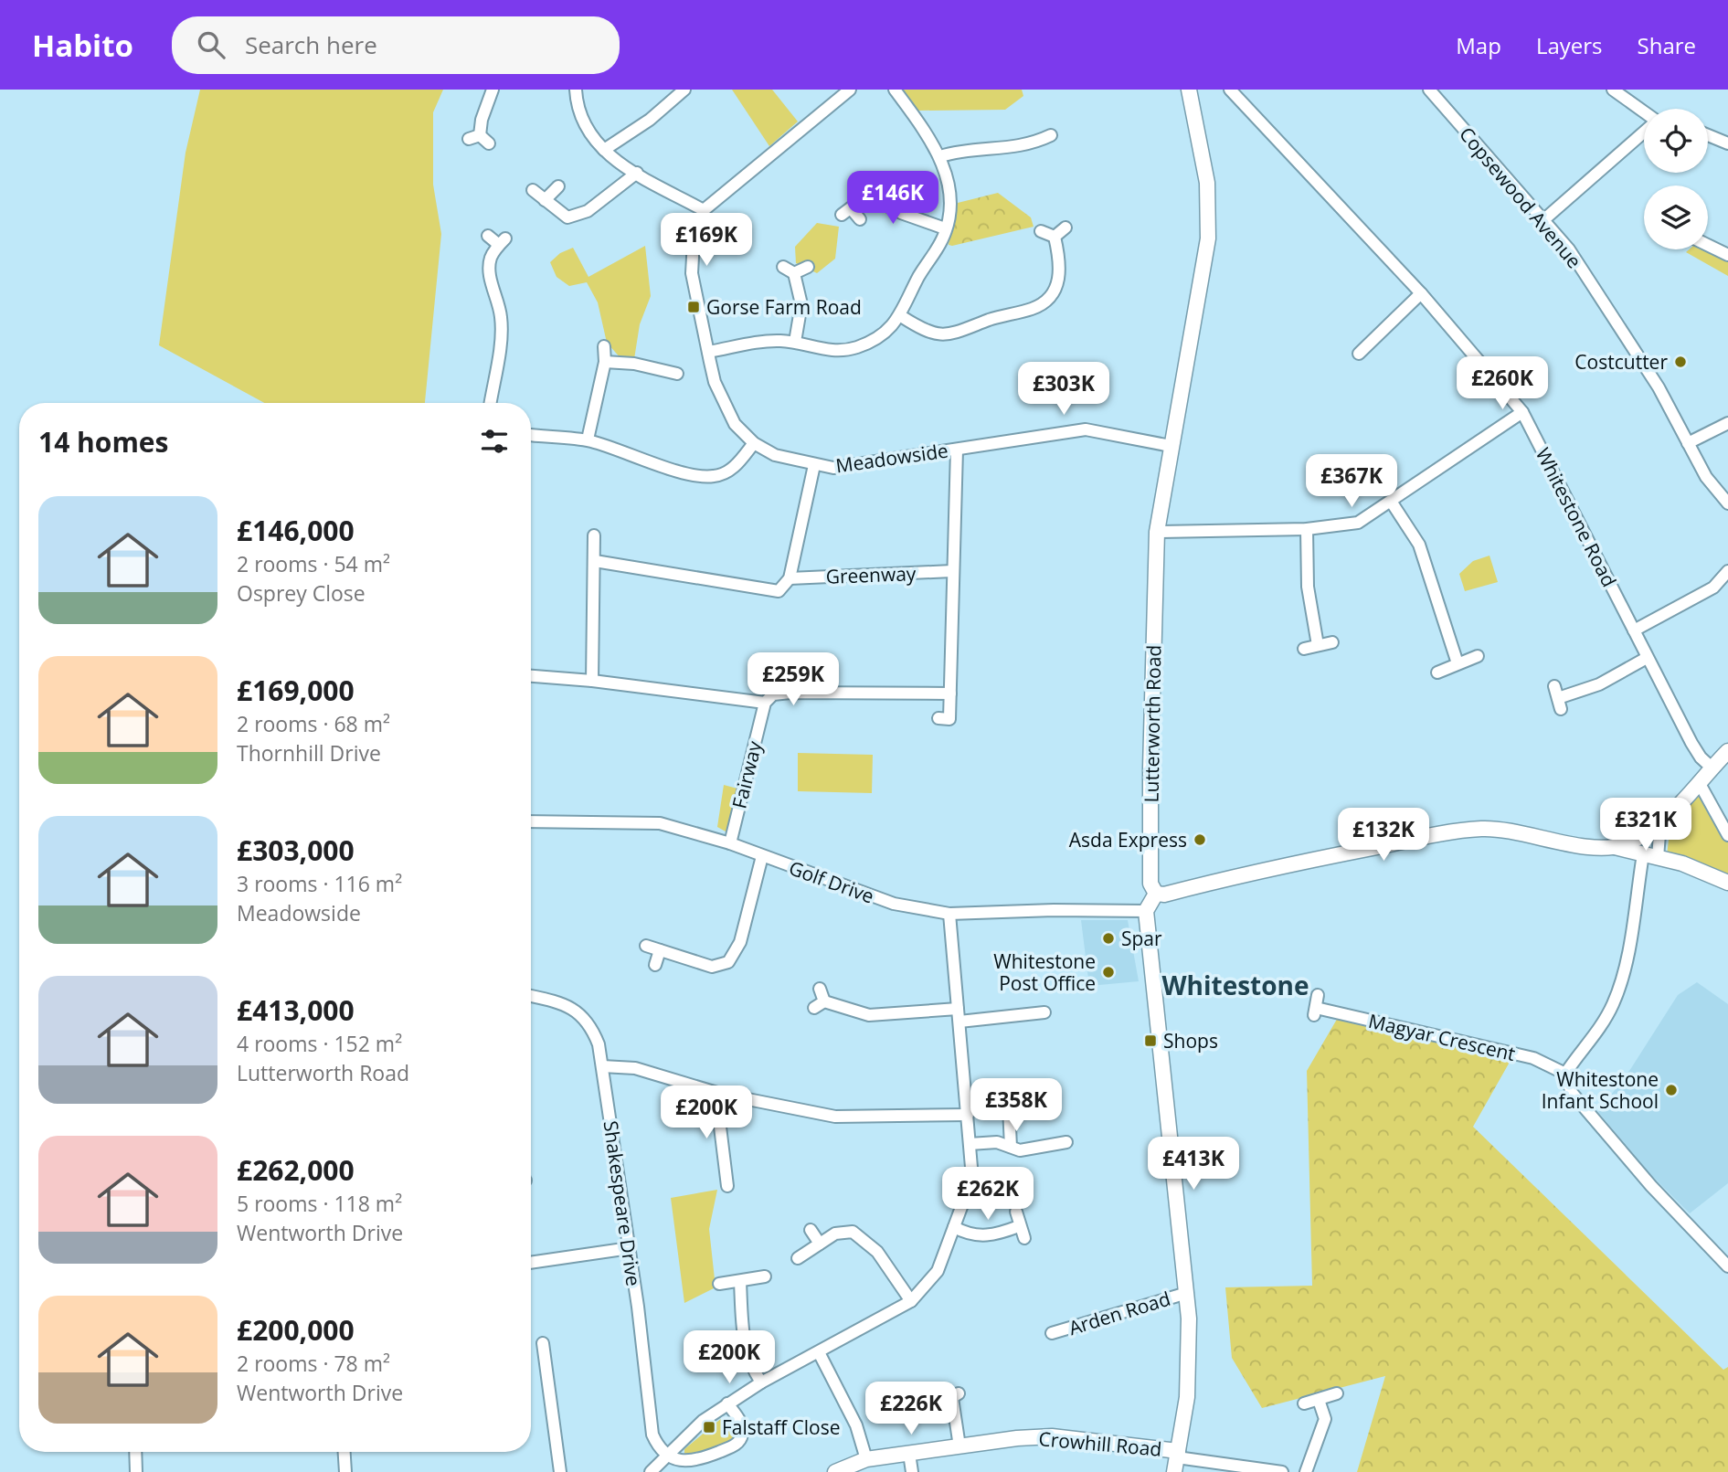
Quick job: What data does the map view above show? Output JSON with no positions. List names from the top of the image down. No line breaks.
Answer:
{"streets":{"main road":["Lutterworth Road","Crowhill Road"],"street":["Copsewood Avenue","Meadowside","Whitestone Road","Greenway","Fairway","Golf Drive","Magyar Crescent","Shakespeare Drive","Arden Road"]},"crossings":[["Meadowside","Greenway"],["Meadowside","Lutterworth Road"],["Fairway","Golf Drive"]],"districts":["Whitestone"],"places":{"transit":["Gorse Farm Road","Shops","Falstaff Close"],"other":["Costcutter","Asda Express","Spar","Whitestone Post Office","Whitestone Infant School"]},"page":{"header":"Habito","search":"Search here","nav":["Map","Layers","Share"],"price":["£146K","£169K","£260K","£303K","£367K","£259K","£321K","£132K","£358K","£200K","£413K","£262K","£200K","£226K"],"heading":"14 homes","list":[{"name":"£146,000","note":"2 rooms · 54 m² · Osprey Close"},{"name":"£169,000","note":"2 rooms · 68 m² · Thornhill Drive"},{"name":"£303,000","note":"3 rooms · 116 m² · Meadowside"},{"name":"£413,000","note":"4 rooms · 152 m² · Lutterworth Road"},{"name":"£262,000","note":"5 rooms · 118 m² · Wentworth Drive"},{"name":"£200,000","note":"2 rooms · 78 m² · Wentworth Drive"}]}}
